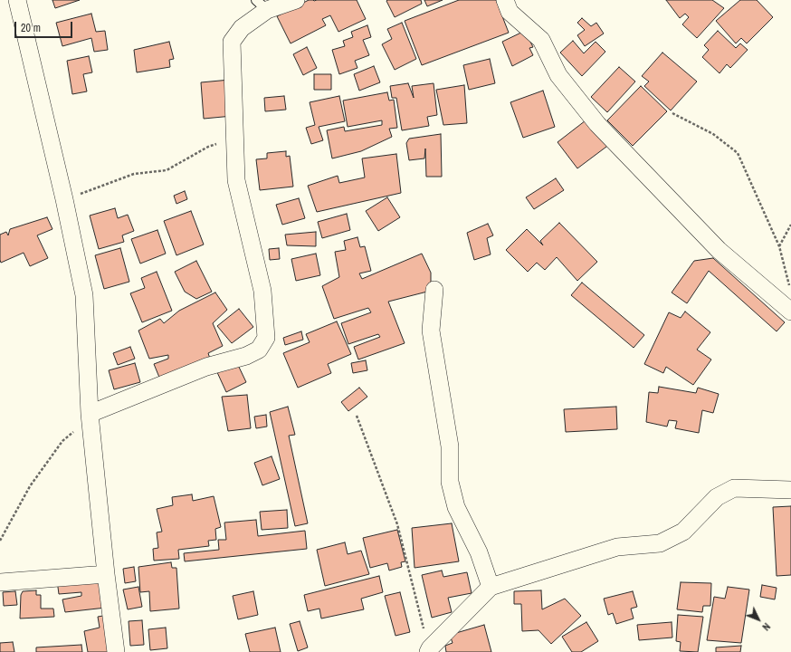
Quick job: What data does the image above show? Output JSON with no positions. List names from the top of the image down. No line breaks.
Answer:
{"scale_bar":"20 m","north":"bottom right"}
